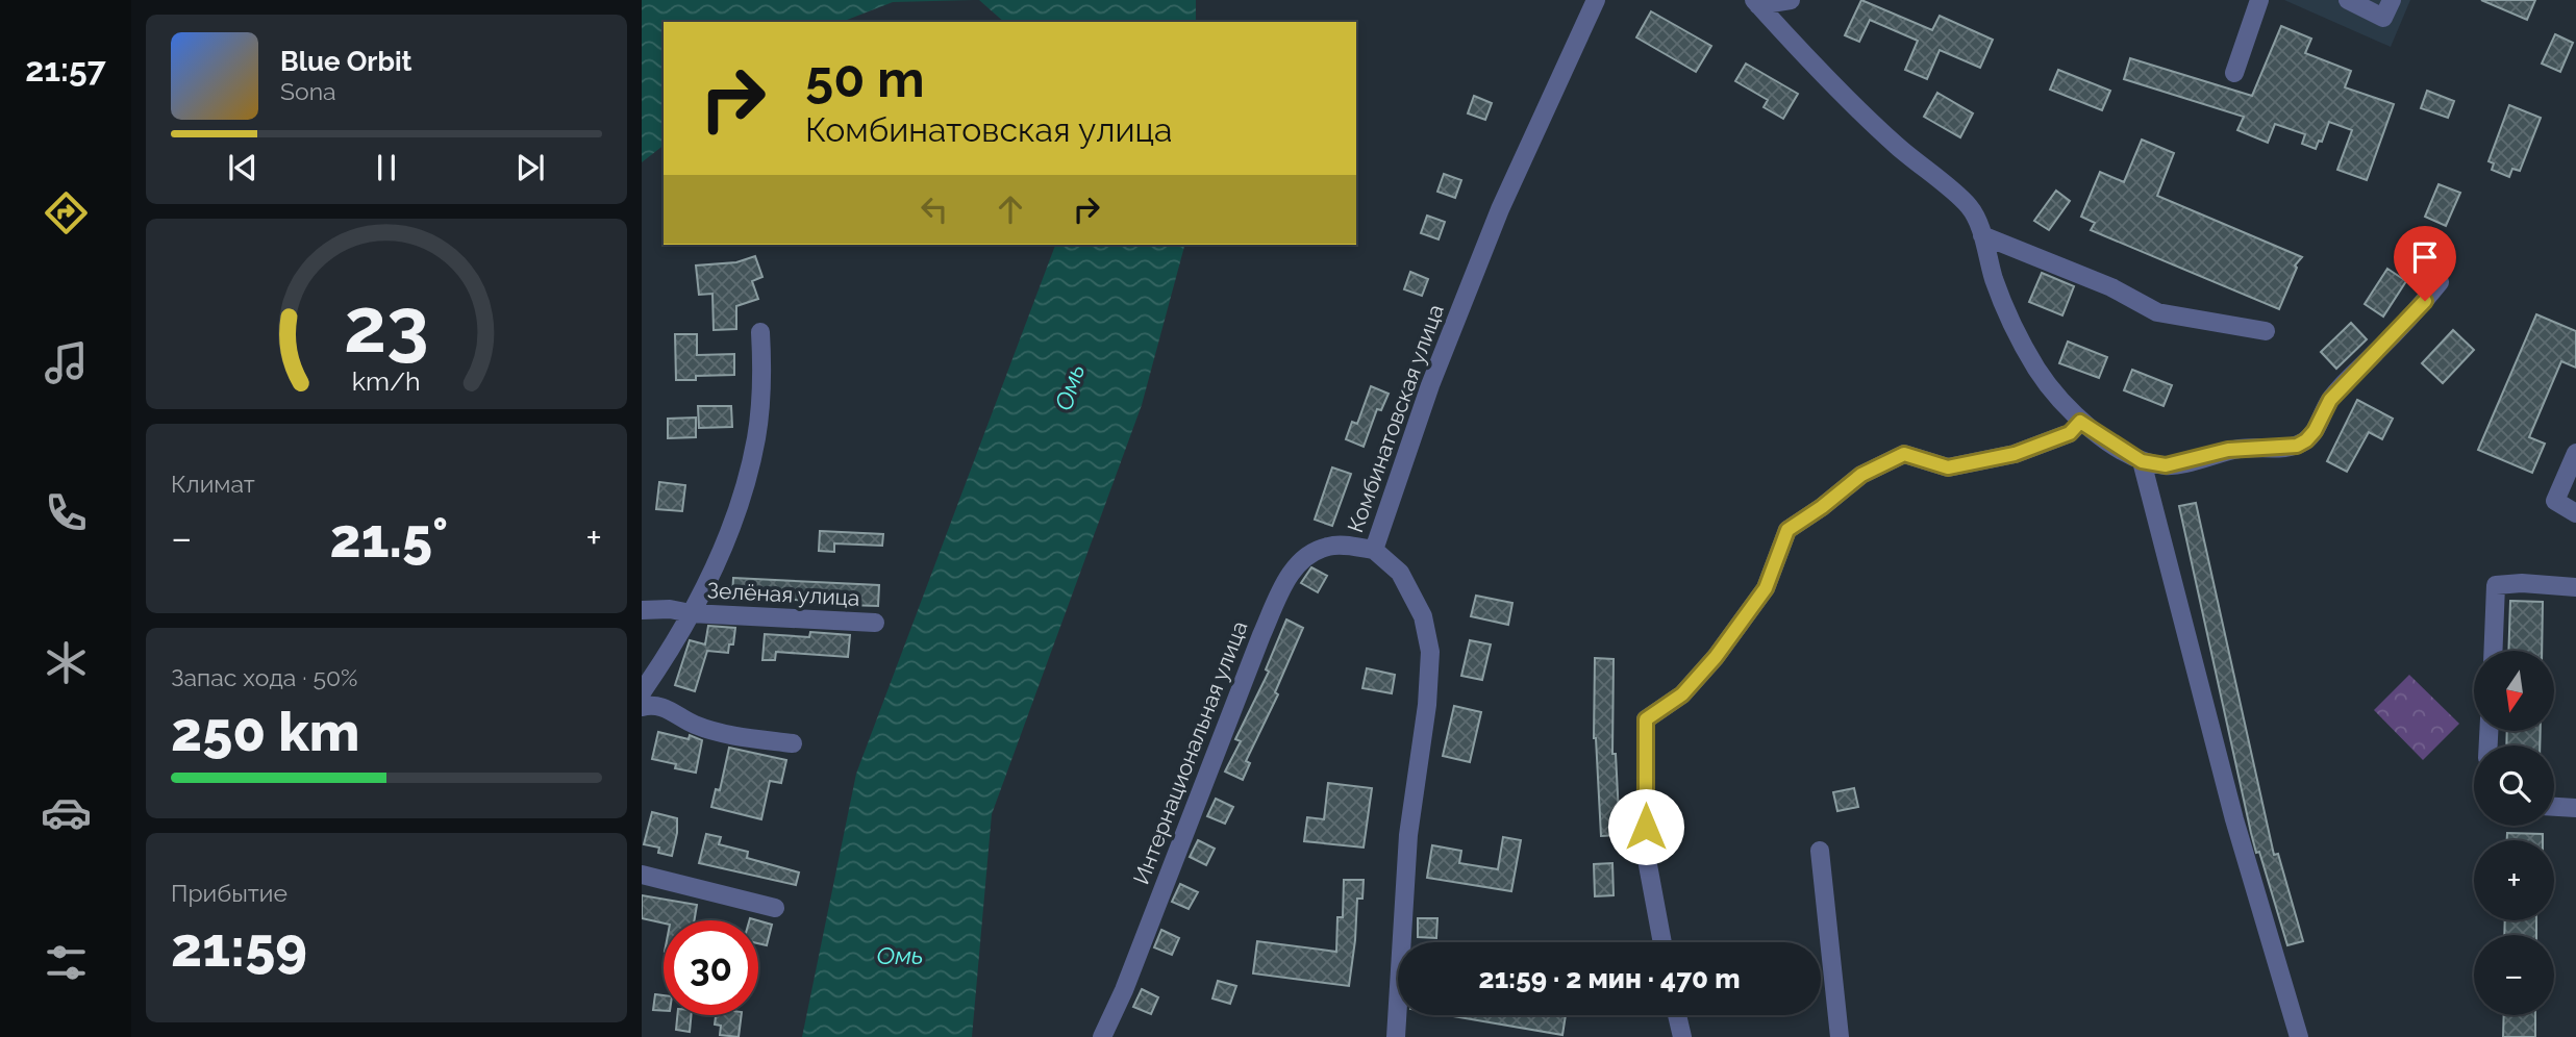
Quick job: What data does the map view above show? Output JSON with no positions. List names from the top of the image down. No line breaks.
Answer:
{"streets":{"street":["Комбинатовская улица","Зелёная улица","Интернациональная улица"]},"crossings":[["Комбинатовская улица","Интернациональная улица"]],"water":["Омь"],"north":"bottom","page":{"tabs":"21:57","turn":["50 m","Комбинатовская улица"],"song":["Blue Orbit","Sona"],"tile":["Климат",["Запас хода · 50%","250 km"],["Прибытие","21:59"]],"heat":["−","21.5°","+"],"map_buttons":["+","−"],"limit":"30","trip":"21:59 · 2 мин · 470 m","gauge":["23","km/h"]}}
